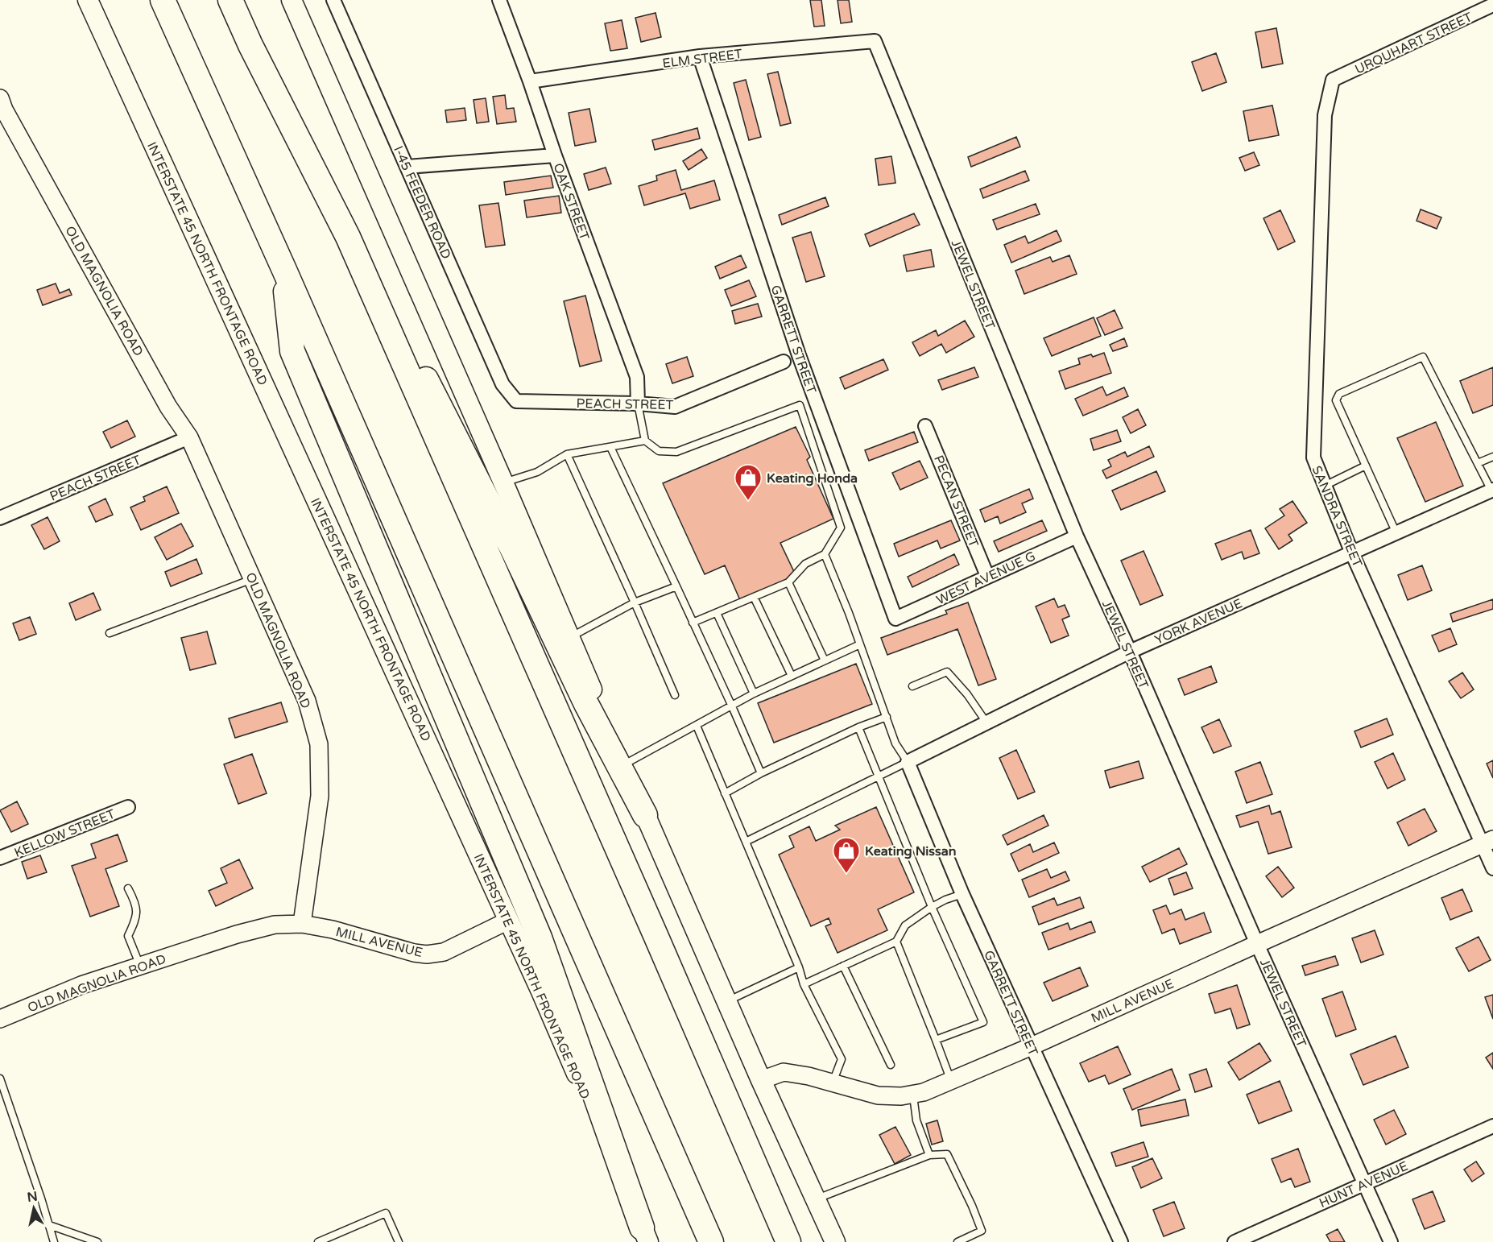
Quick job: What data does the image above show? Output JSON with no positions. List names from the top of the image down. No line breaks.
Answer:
{"streets":{"main road":["INTERSTATE 45 NORTH FRONTAGE ROAD"],"street":["URQUHART STREET","ELM STREET","OAK STREET","I-45 FEEDER ROAD","JEWEL STREET","OLD MAGNOLIA ROAD","GARRETT STREET","PEACH STREET","PECAN STREET","SANDRA STREET","WEST AVENUE G","YORK AVENUE","KELLOW STREET","MILL AVENUE","HUNT AVENUE"]},"crossings":[["URQUHART STREET","SANDRA STREET"],["ELM STREET","OAK STREET"],["ELM STREET","JEWEL STREET"],["ELM STREET","GARRETT STREET"],["OAK STREET","PEACH STREET"],["I-45 FEEDER ROAD","PEACH STREET"],["INTERSTATE 45 NORTH FRONTAGE ROAD","MILL AVENUE"],["JEWEL STREET","WEST AVENUE G"],["JEWEL STREET","YORK AVENUE"],["JEWEL STREET","MILL AVENUE"],["JEWEL STREET","HUNT AVENUE"],["OLD MAGNOLIA ROAD","PEACH STREET"],["OLD MAGNOLIA ROAD","MILL AVENUE"],["GARRETT STREET","WEST AVENUE G"],["GARRETT STREET","YORK AVENUE"],["GARRETT STREET","MILL AVENUE"],["PECAN STREET","WEST AVENUE G"],["SANDRA STREET","YORK AVENUE"],["SANDRA STREET","MILL AVENUE"]],"places":{"shop":["Keating Honda","Keating Nissan"]},"north":"top"}
